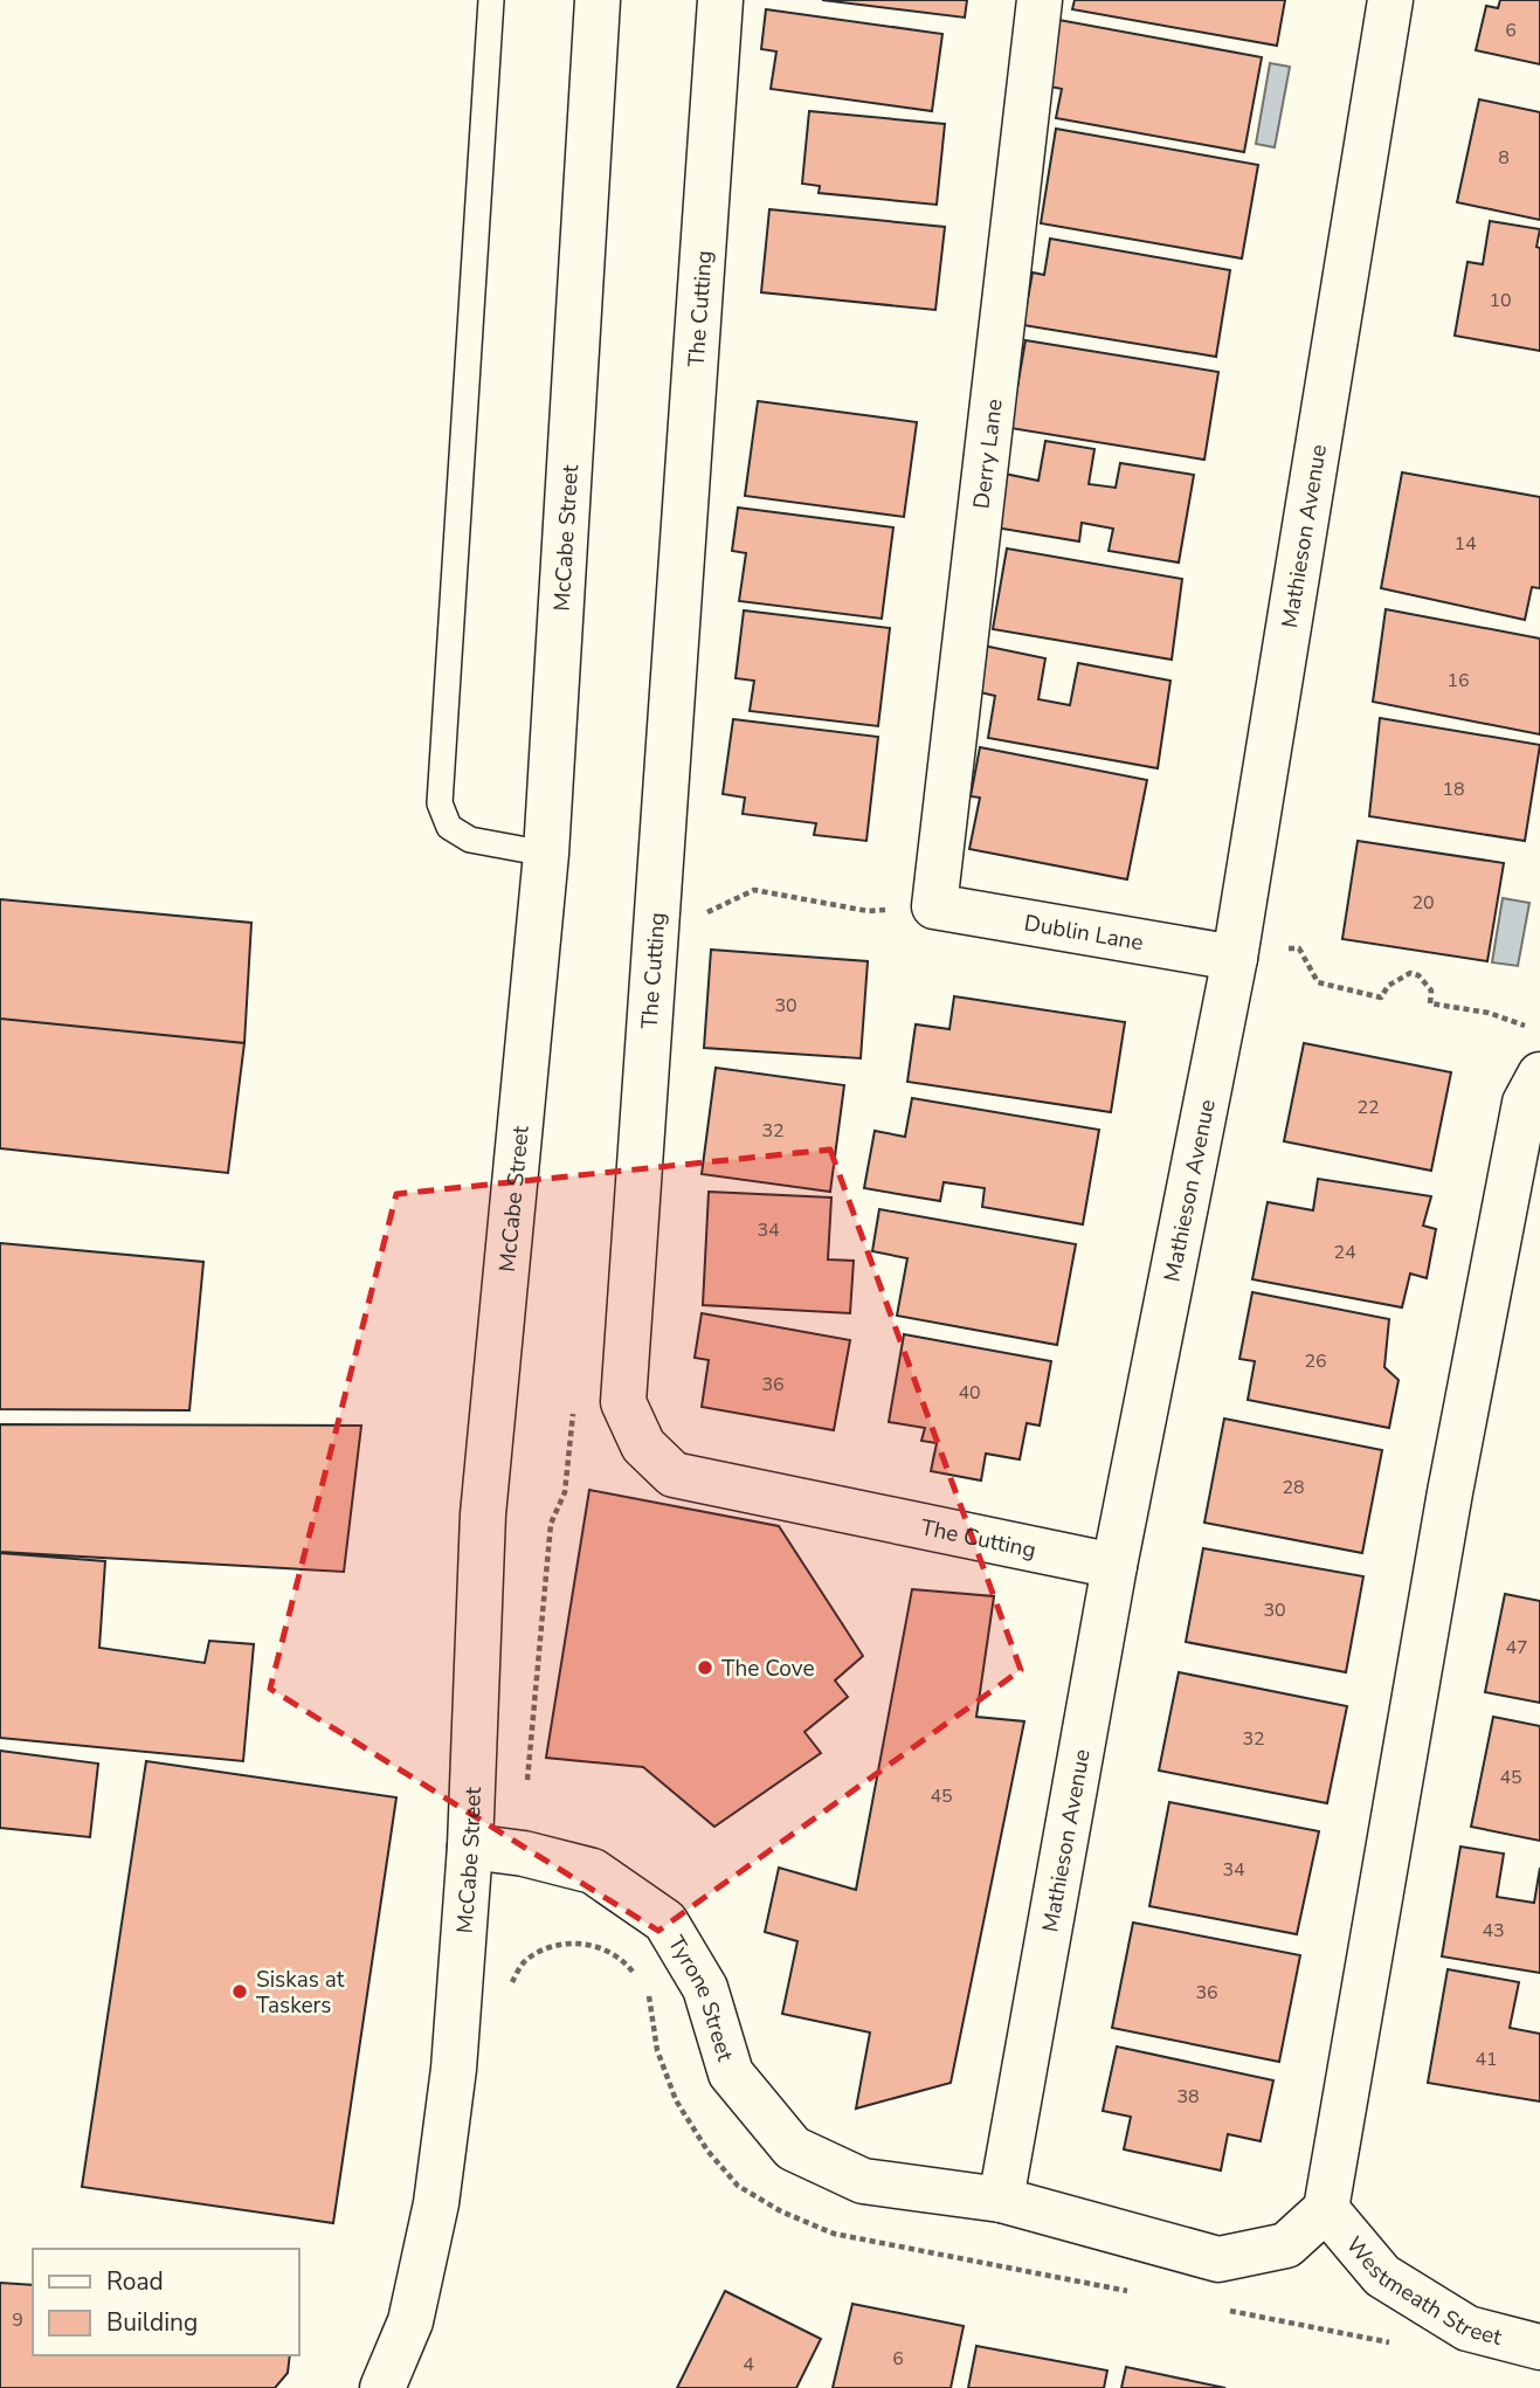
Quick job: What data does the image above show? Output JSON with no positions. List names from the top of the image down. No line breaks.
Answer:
{"streets":{"street":["The Cutting","Derry Lane","Mathieson Avenue","McCabe Street","Dublin Lane","Tyrone Street","Westmeath Street"]},"crossings":[["The Cutting","Mathieson Avenue"],["Derry Lane","Dublin Lane"],["Mathieson Avenue","Dublin Lane"],["Mathieson Avenue","Tyrone Street"],["McCabe Street","Tyrone Street"]],"places":["The Cove","Siskas at Taskers"],"house_numbers":["6","8","10","14","16","18","20","30","22","32","34","24","26","36","40","28","30","47","32","45","45","34","43","36","41","38","9","6","4"],"legend":["Road","Building"]}
